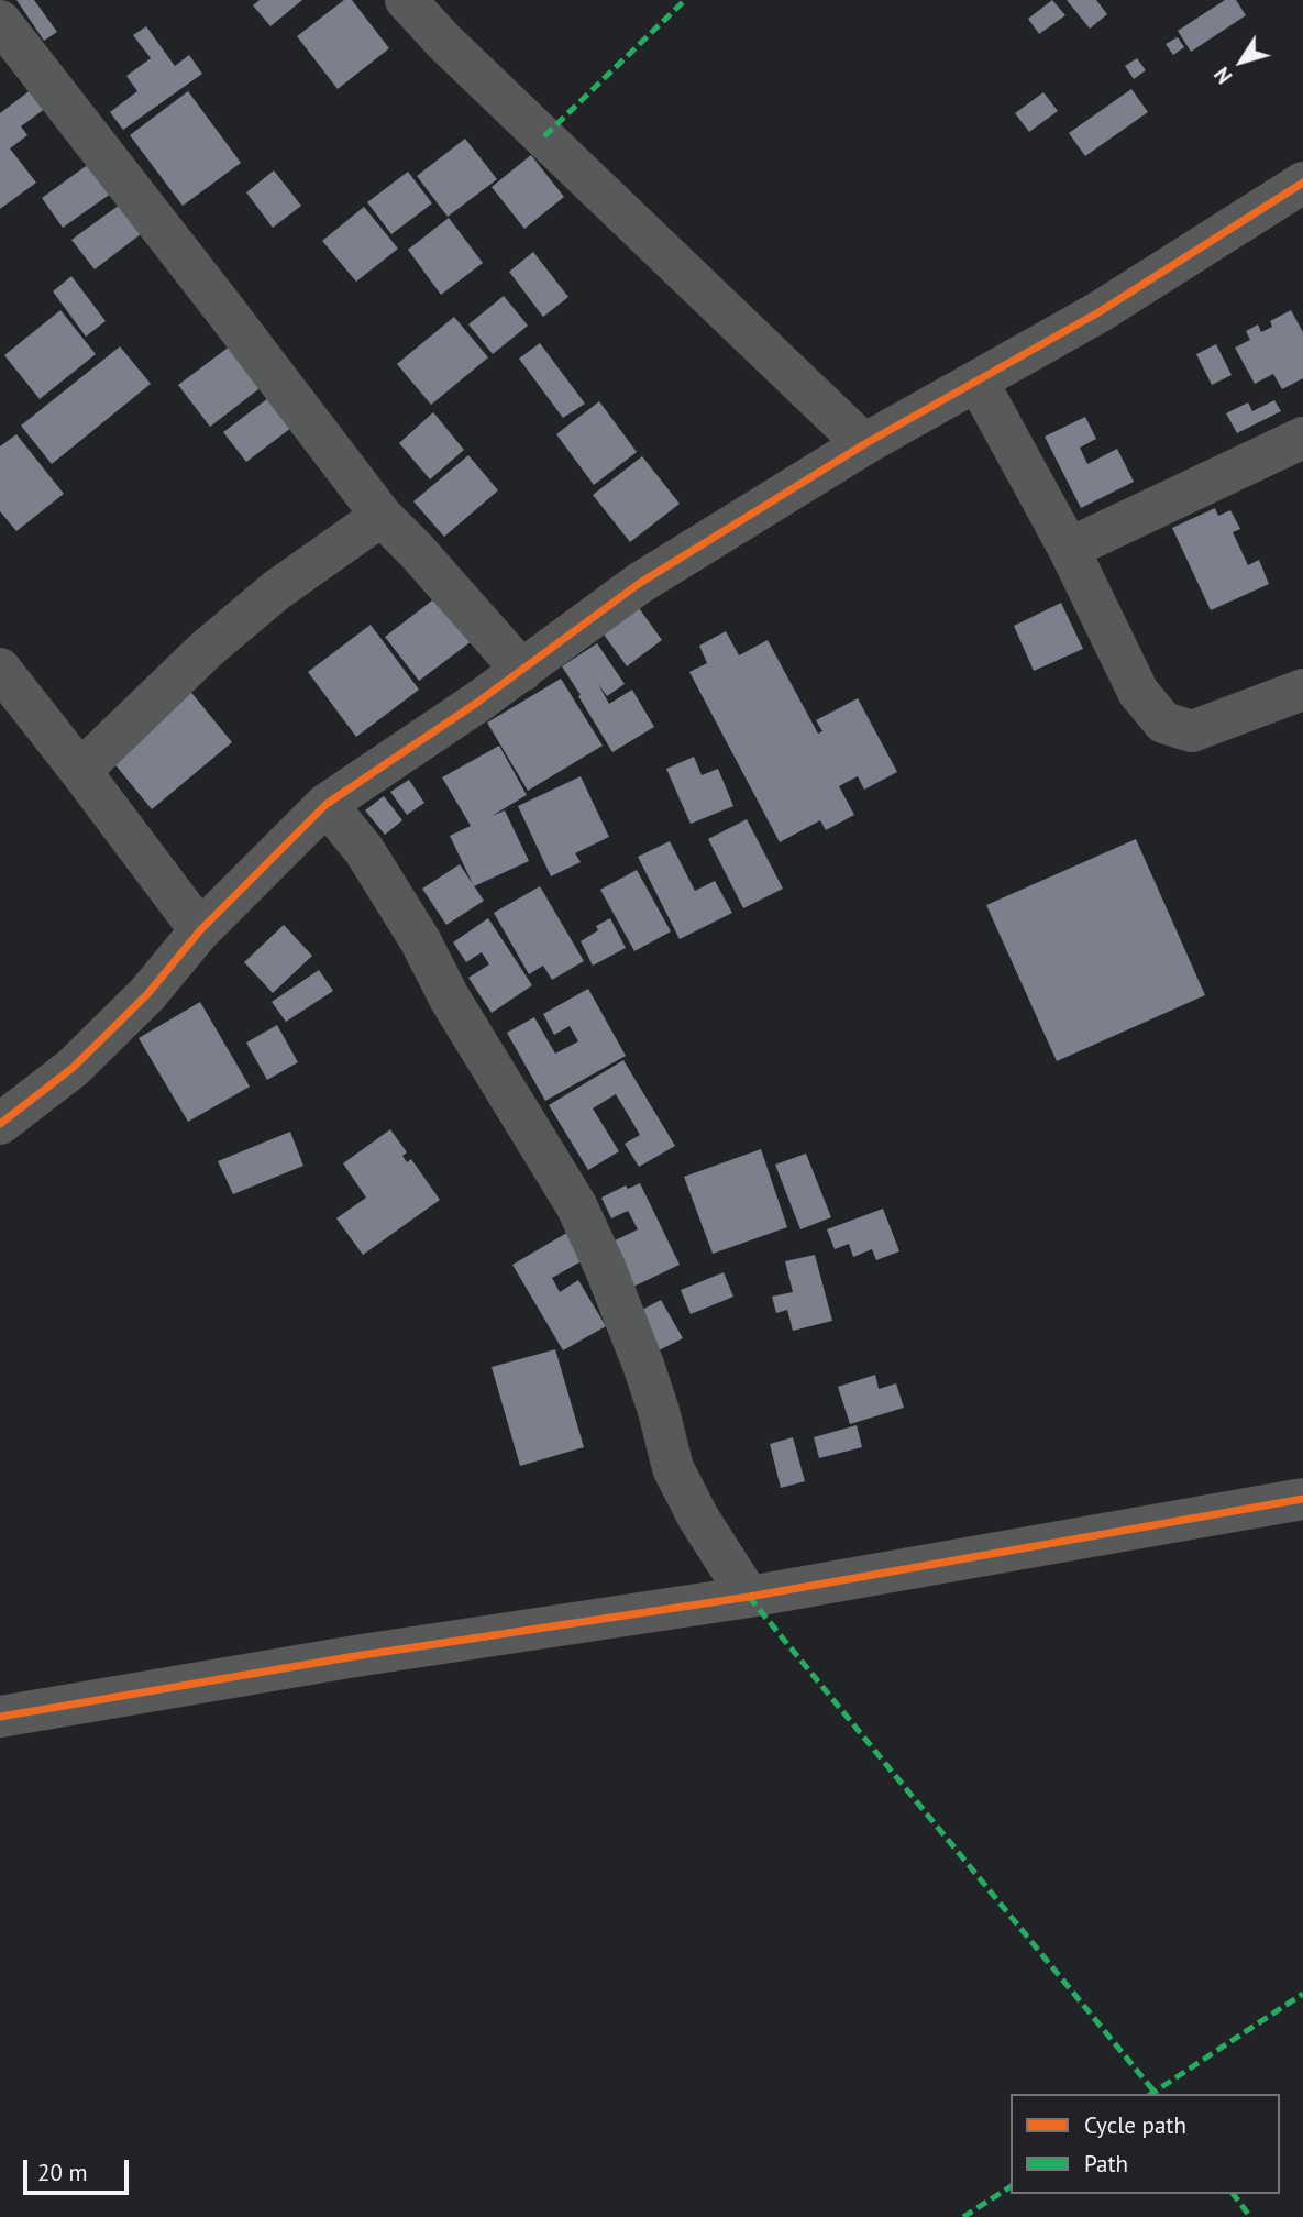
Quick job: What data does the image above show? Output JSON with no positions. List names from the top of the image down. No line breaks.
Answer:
{"legend":["Cycle path","Path"],"scale_bar":"20 m","north":"bottom left"}
